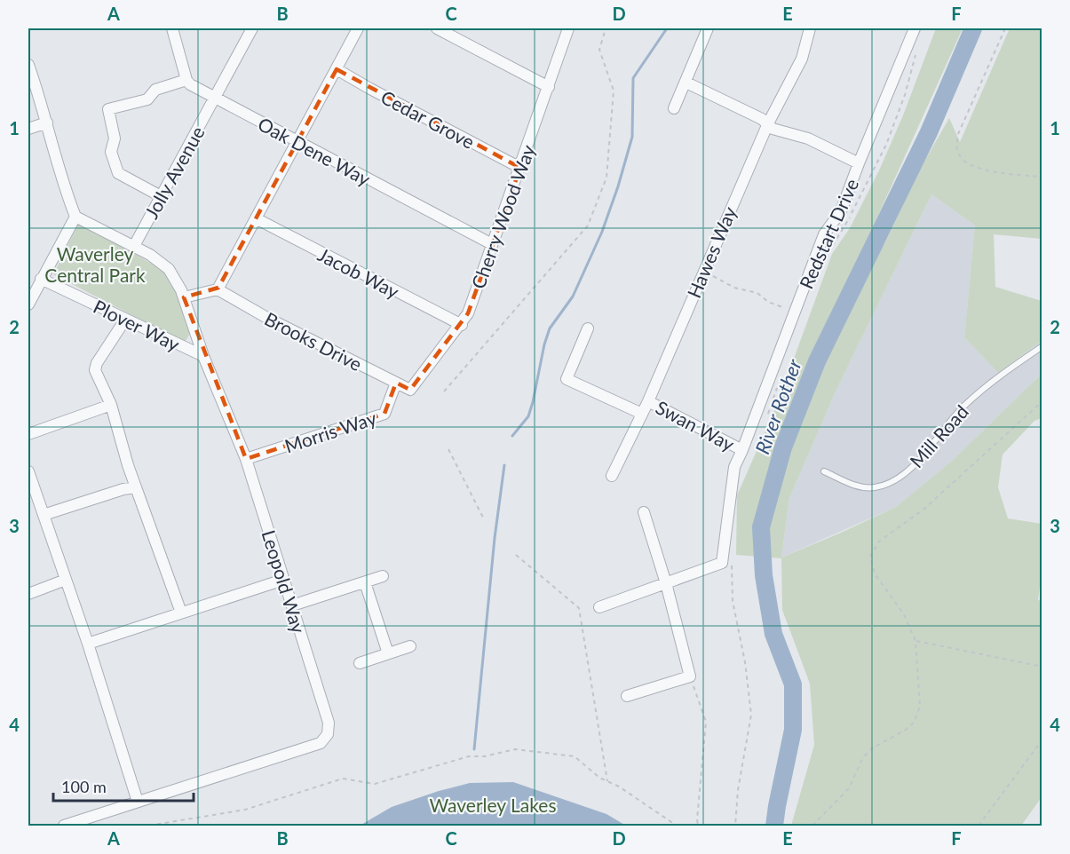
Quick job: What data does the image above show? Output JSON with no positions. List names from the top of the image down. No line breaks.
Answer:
{"streets":{"street":["Cedar Grove","Oak Dene Way","Jolly Avenue","Cherry Wood Way","Redstart Drive","Hawes Way","Jacob Way","Plover Way","Brooks Drive","Swan Way","Morris Way","Leopold Way"],"lane":["Mill Road"]},"crossings":[["Cedar Grove","Cherry Wood Way"],["Oak Dene Way","Jolly Avenue"],["Oak Dene Way","Cherry Wood Way"],["Jolly Avenue","Leopold Way"],["Cherry Wood Way","Jacob Way"],["Cherry Wood Way","Brooks Drive"],["Redstart Drive","Swan Way"],["Hawes Way","Swan Way"],["Plover Way","Leopold Way"],["Brooks Drive","Morris Way"],["Morris Way","Leopold Way"]],"water":["River Rother"],"parks":["Waverley Central Park","Waverley Lakes"],"scale_bar":"100 m","grid":{"columns":["A","B","C","D","E","F"],"rows":["1","2","3","4"]}}
